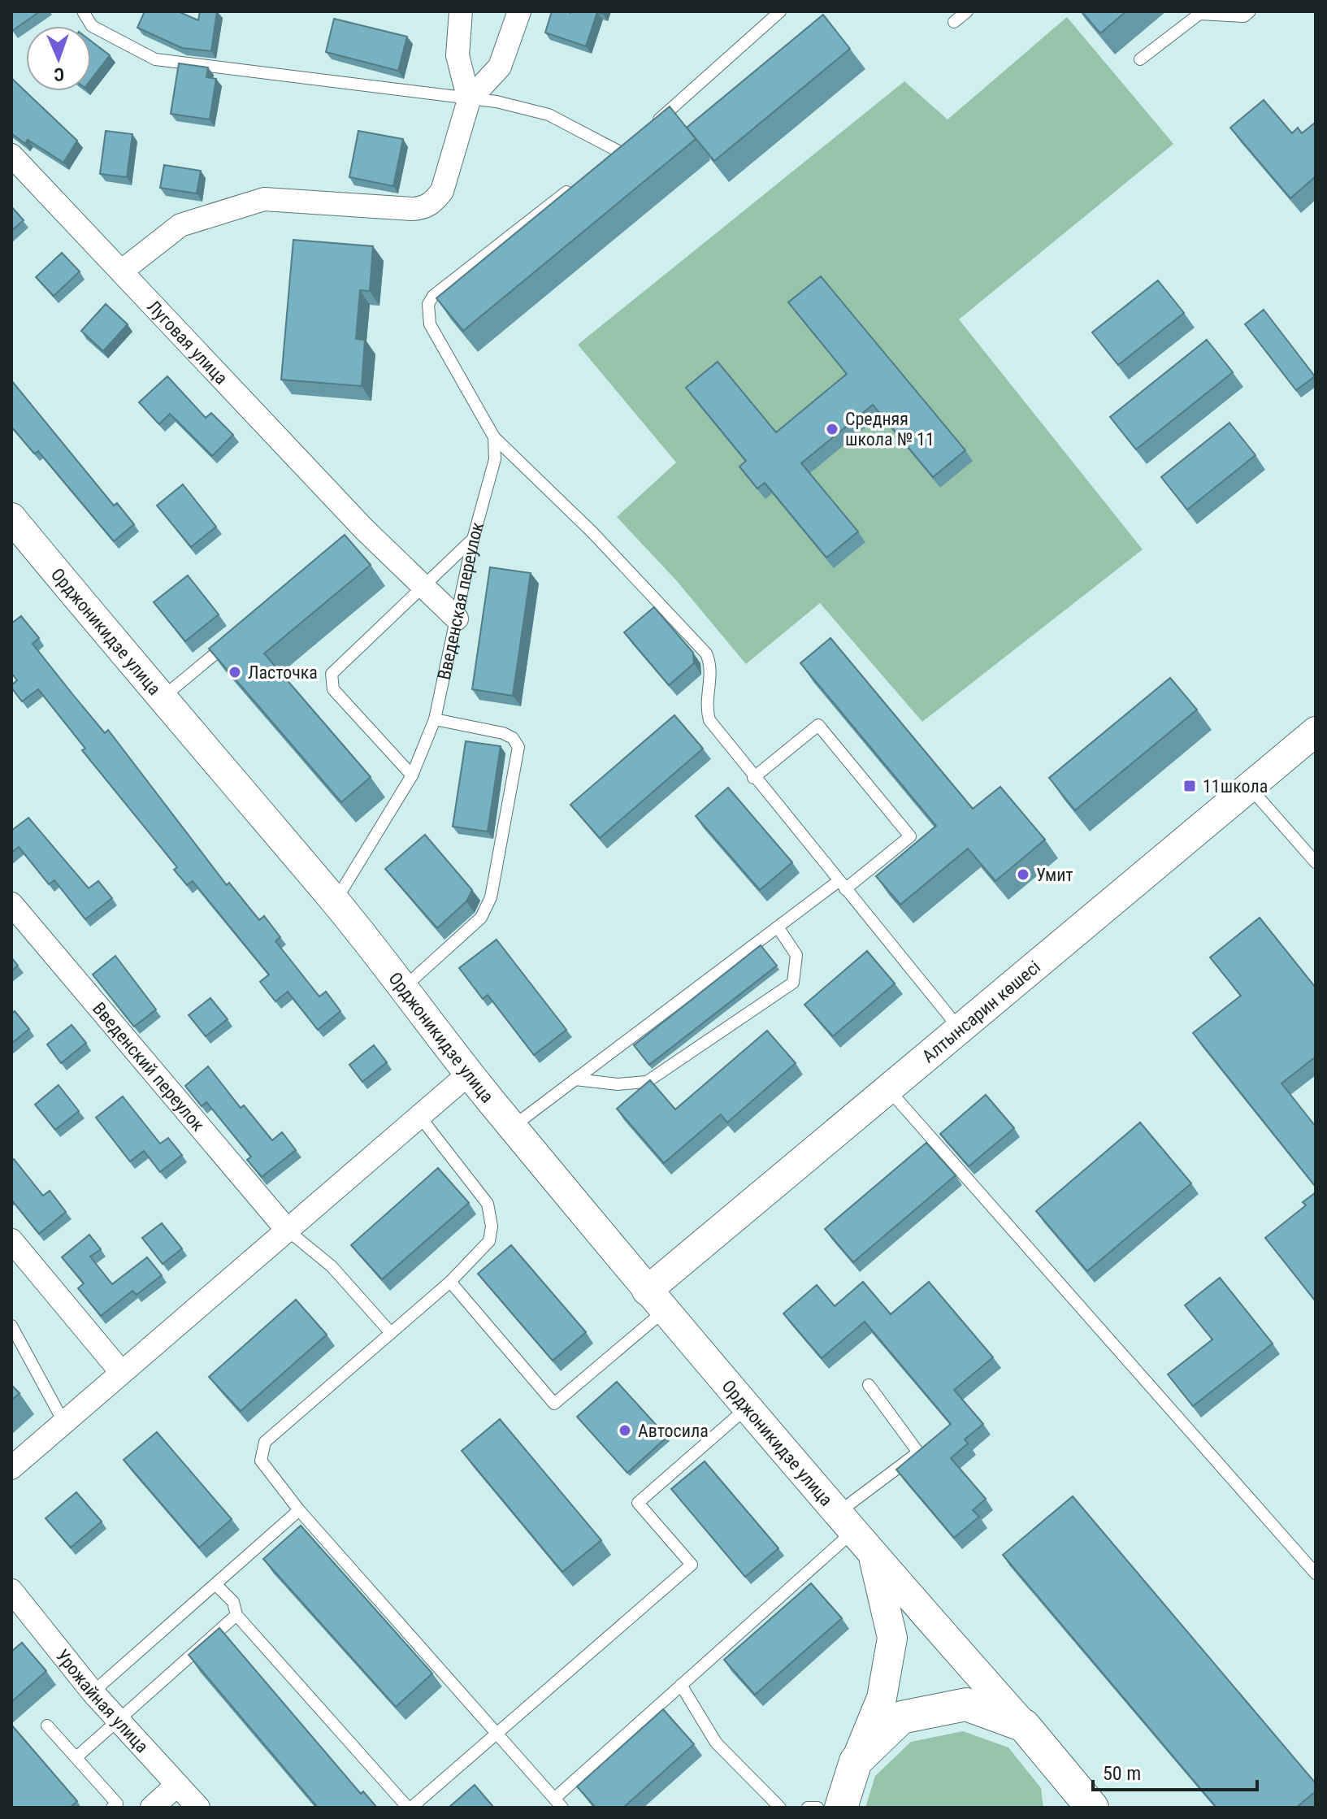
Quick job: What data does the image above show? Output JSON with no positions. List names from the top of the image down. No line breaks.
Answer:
{"streets":{"street":["Луговая улица","Орджоникидзе улица","Алтынсарин көшесі","Введенский переулок","Урожайная улица"],"lane":["Введенская переулок"]},"crossings":[["Луговая улица","Введенская переулок"],["Введенская переулок","Орджоникидзе улица"],["Орджоникидзе улица","Алтынсарин көшесі"]],"places":{"other":["Средняя школа № 11","Ласточка","Умит","Автосила"],"transit":["11школа"]},"scale_bar":"50 m","north":"bottom"}
